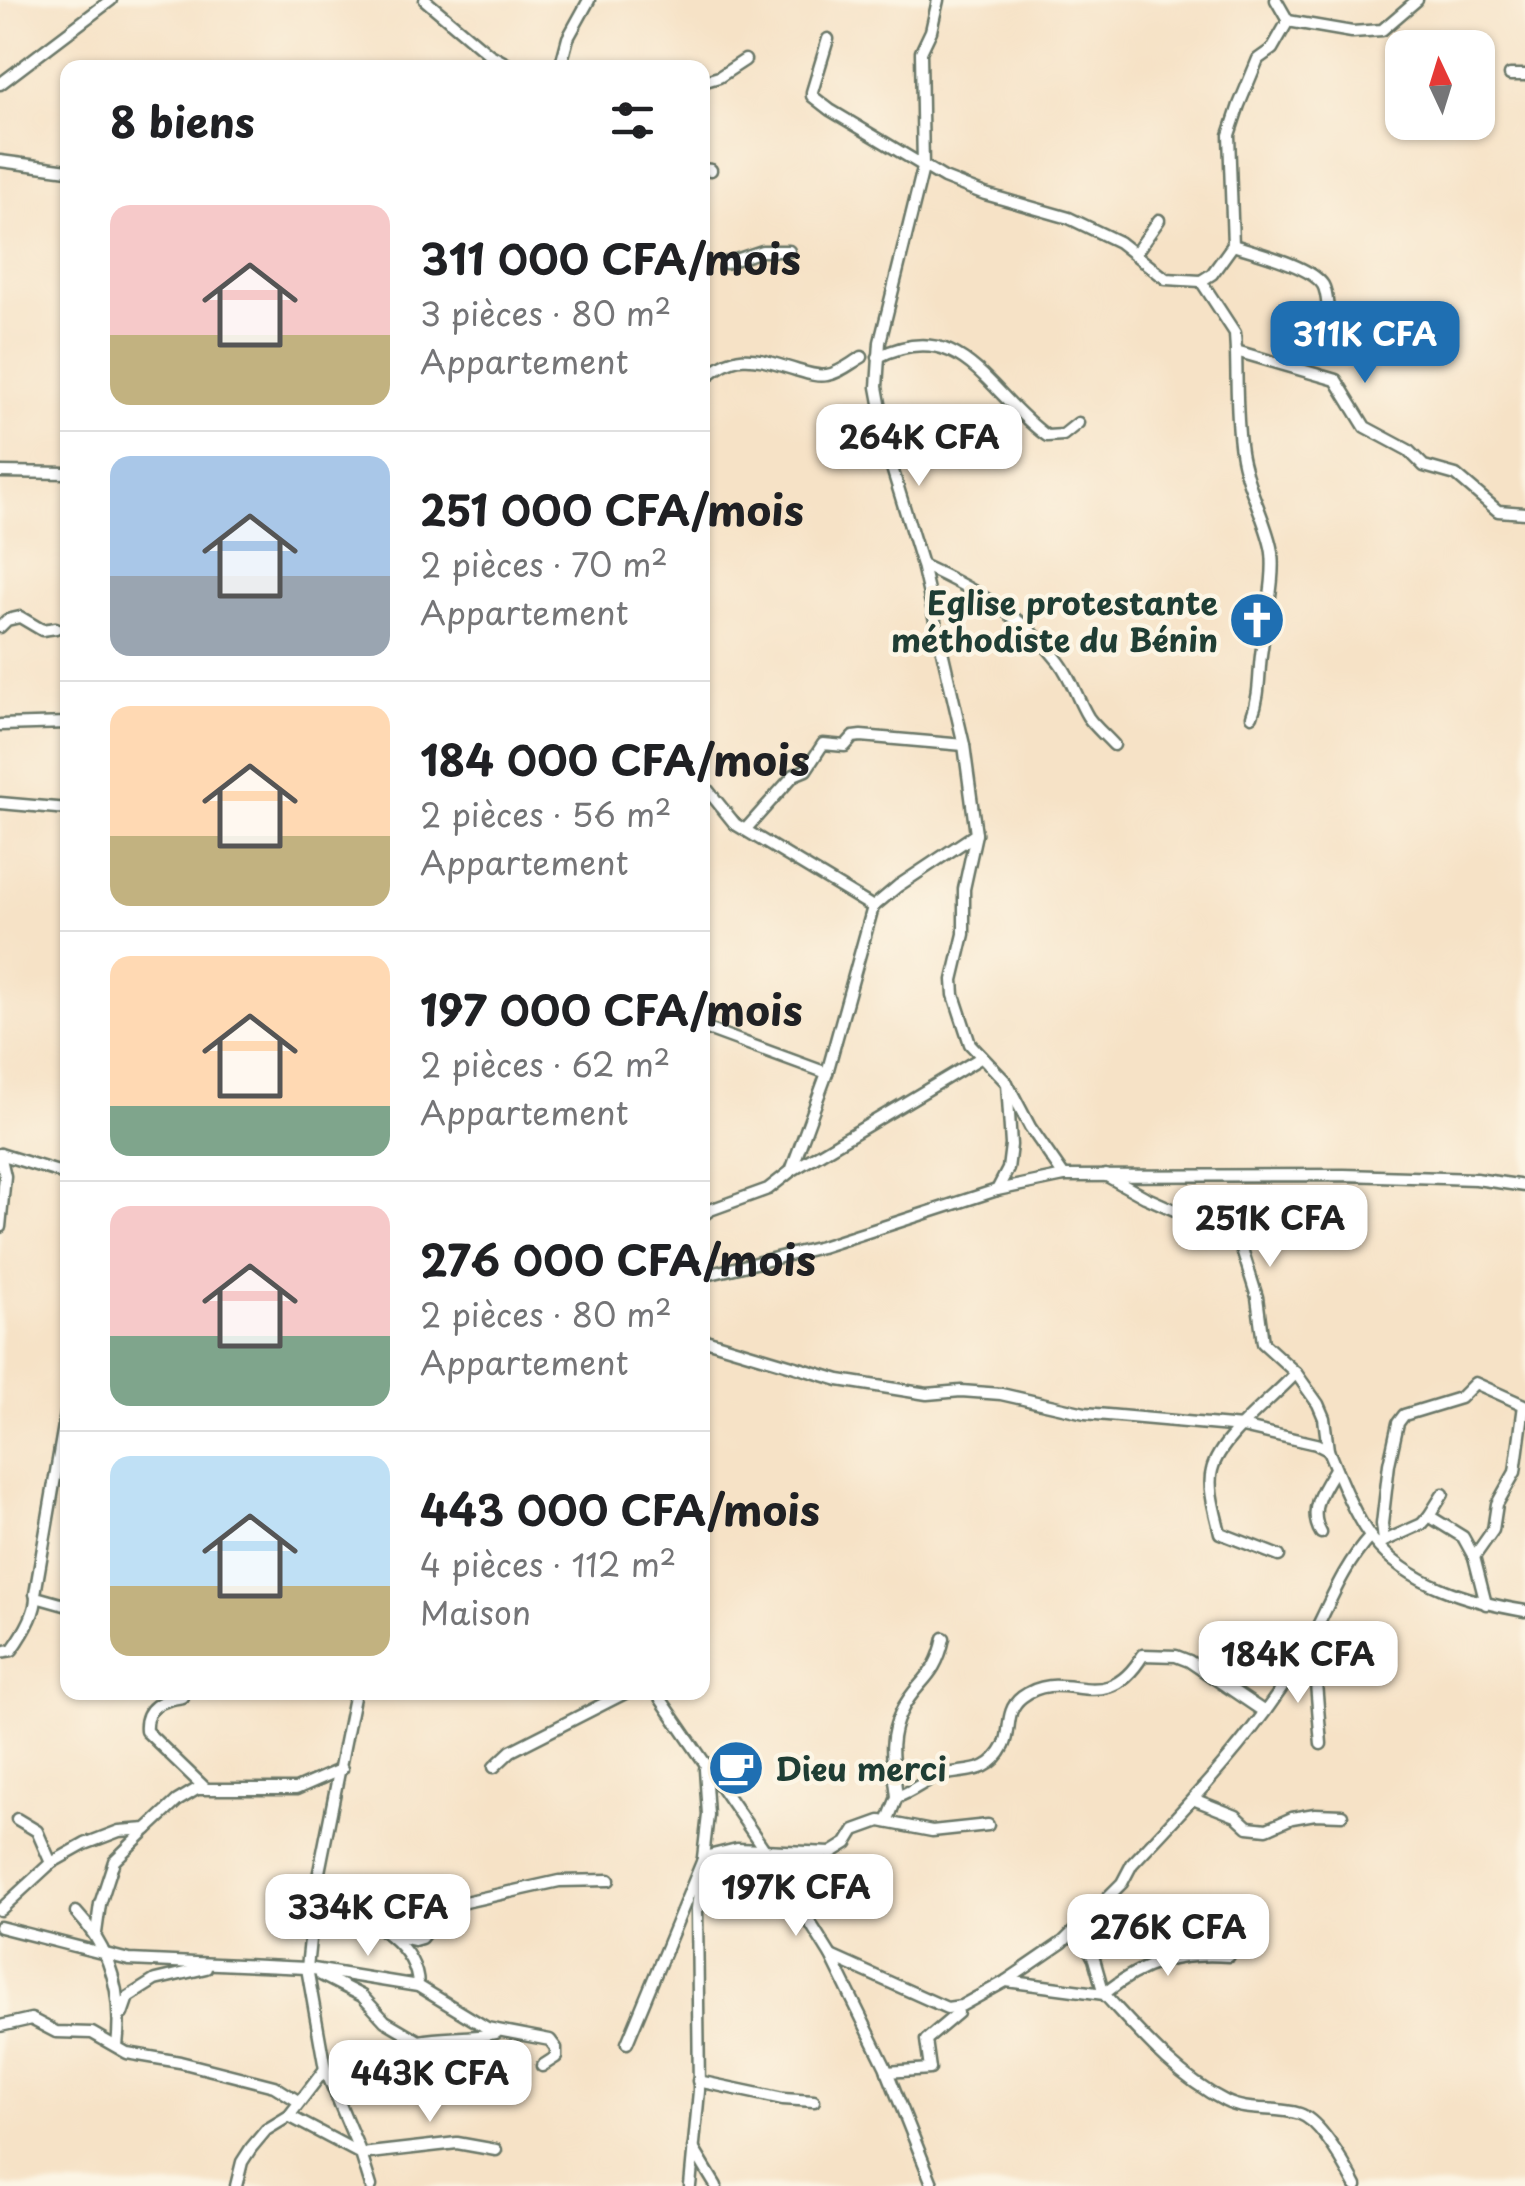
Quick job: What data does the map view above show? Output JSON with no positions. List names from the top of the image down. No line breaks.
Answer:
{"places":{"church":["Eglise protestante méthodiste du Bénin"],"cafe":["Dieu merci"]},"north":"top","page":{"heading":"8 biens","list":[{"name":"311 000 CFA/mois","note":"3 pièces · 80 m² · Appartement"},{"name":"251 000 CFA/mois","note":"2 pièces · 70 m² · Appartement"},{"name":"184 000 CFA/mois","note":"2 pièces · 56 m² · Appartement"},{"name":"197 000 CFA/mois","note":"2 pièces · 62 m² · Appartement"},{"name":"276 000 CFA/mois","note":"2 pièces · 80 m² · Appartement"},{"name":"443 000 CFA/mois","note":"4 pièces · 112 m² · Maison"}],"price":["311K CFA","264K CFA","251K CFA","184K CFA","197K CFA","334K CFA","276K CFA","443K CFA"]}}
